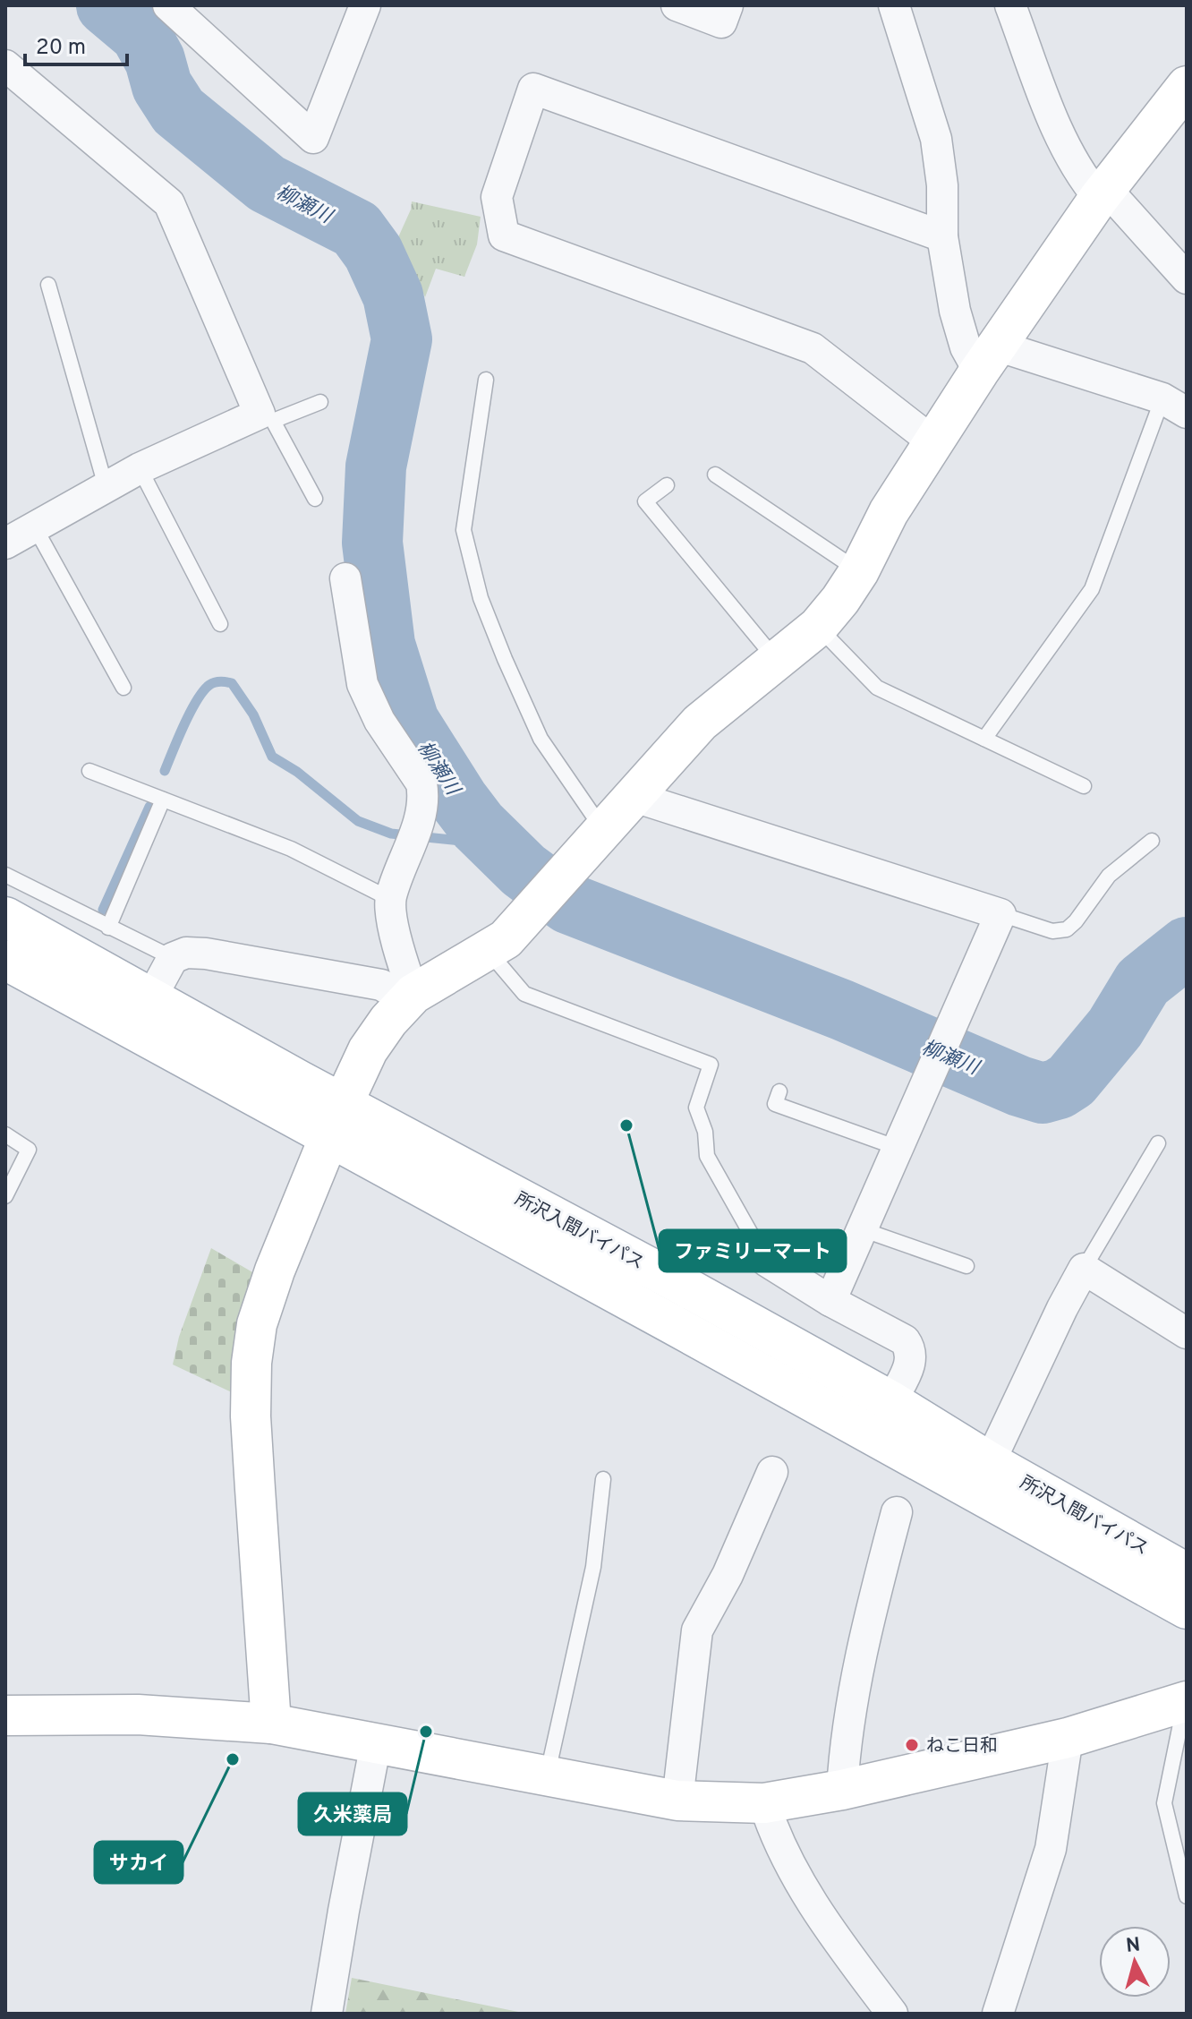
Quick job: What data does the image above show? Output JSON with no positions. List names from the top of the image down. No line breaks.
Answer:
{"streets":{"street":["所沢入間バイパス"]},"water":["柳瀬川"],"places":["ファミリーマート","久米薬局","ねこ日和","サカイ"],"scale_bar":"20 m","north":"top"}
